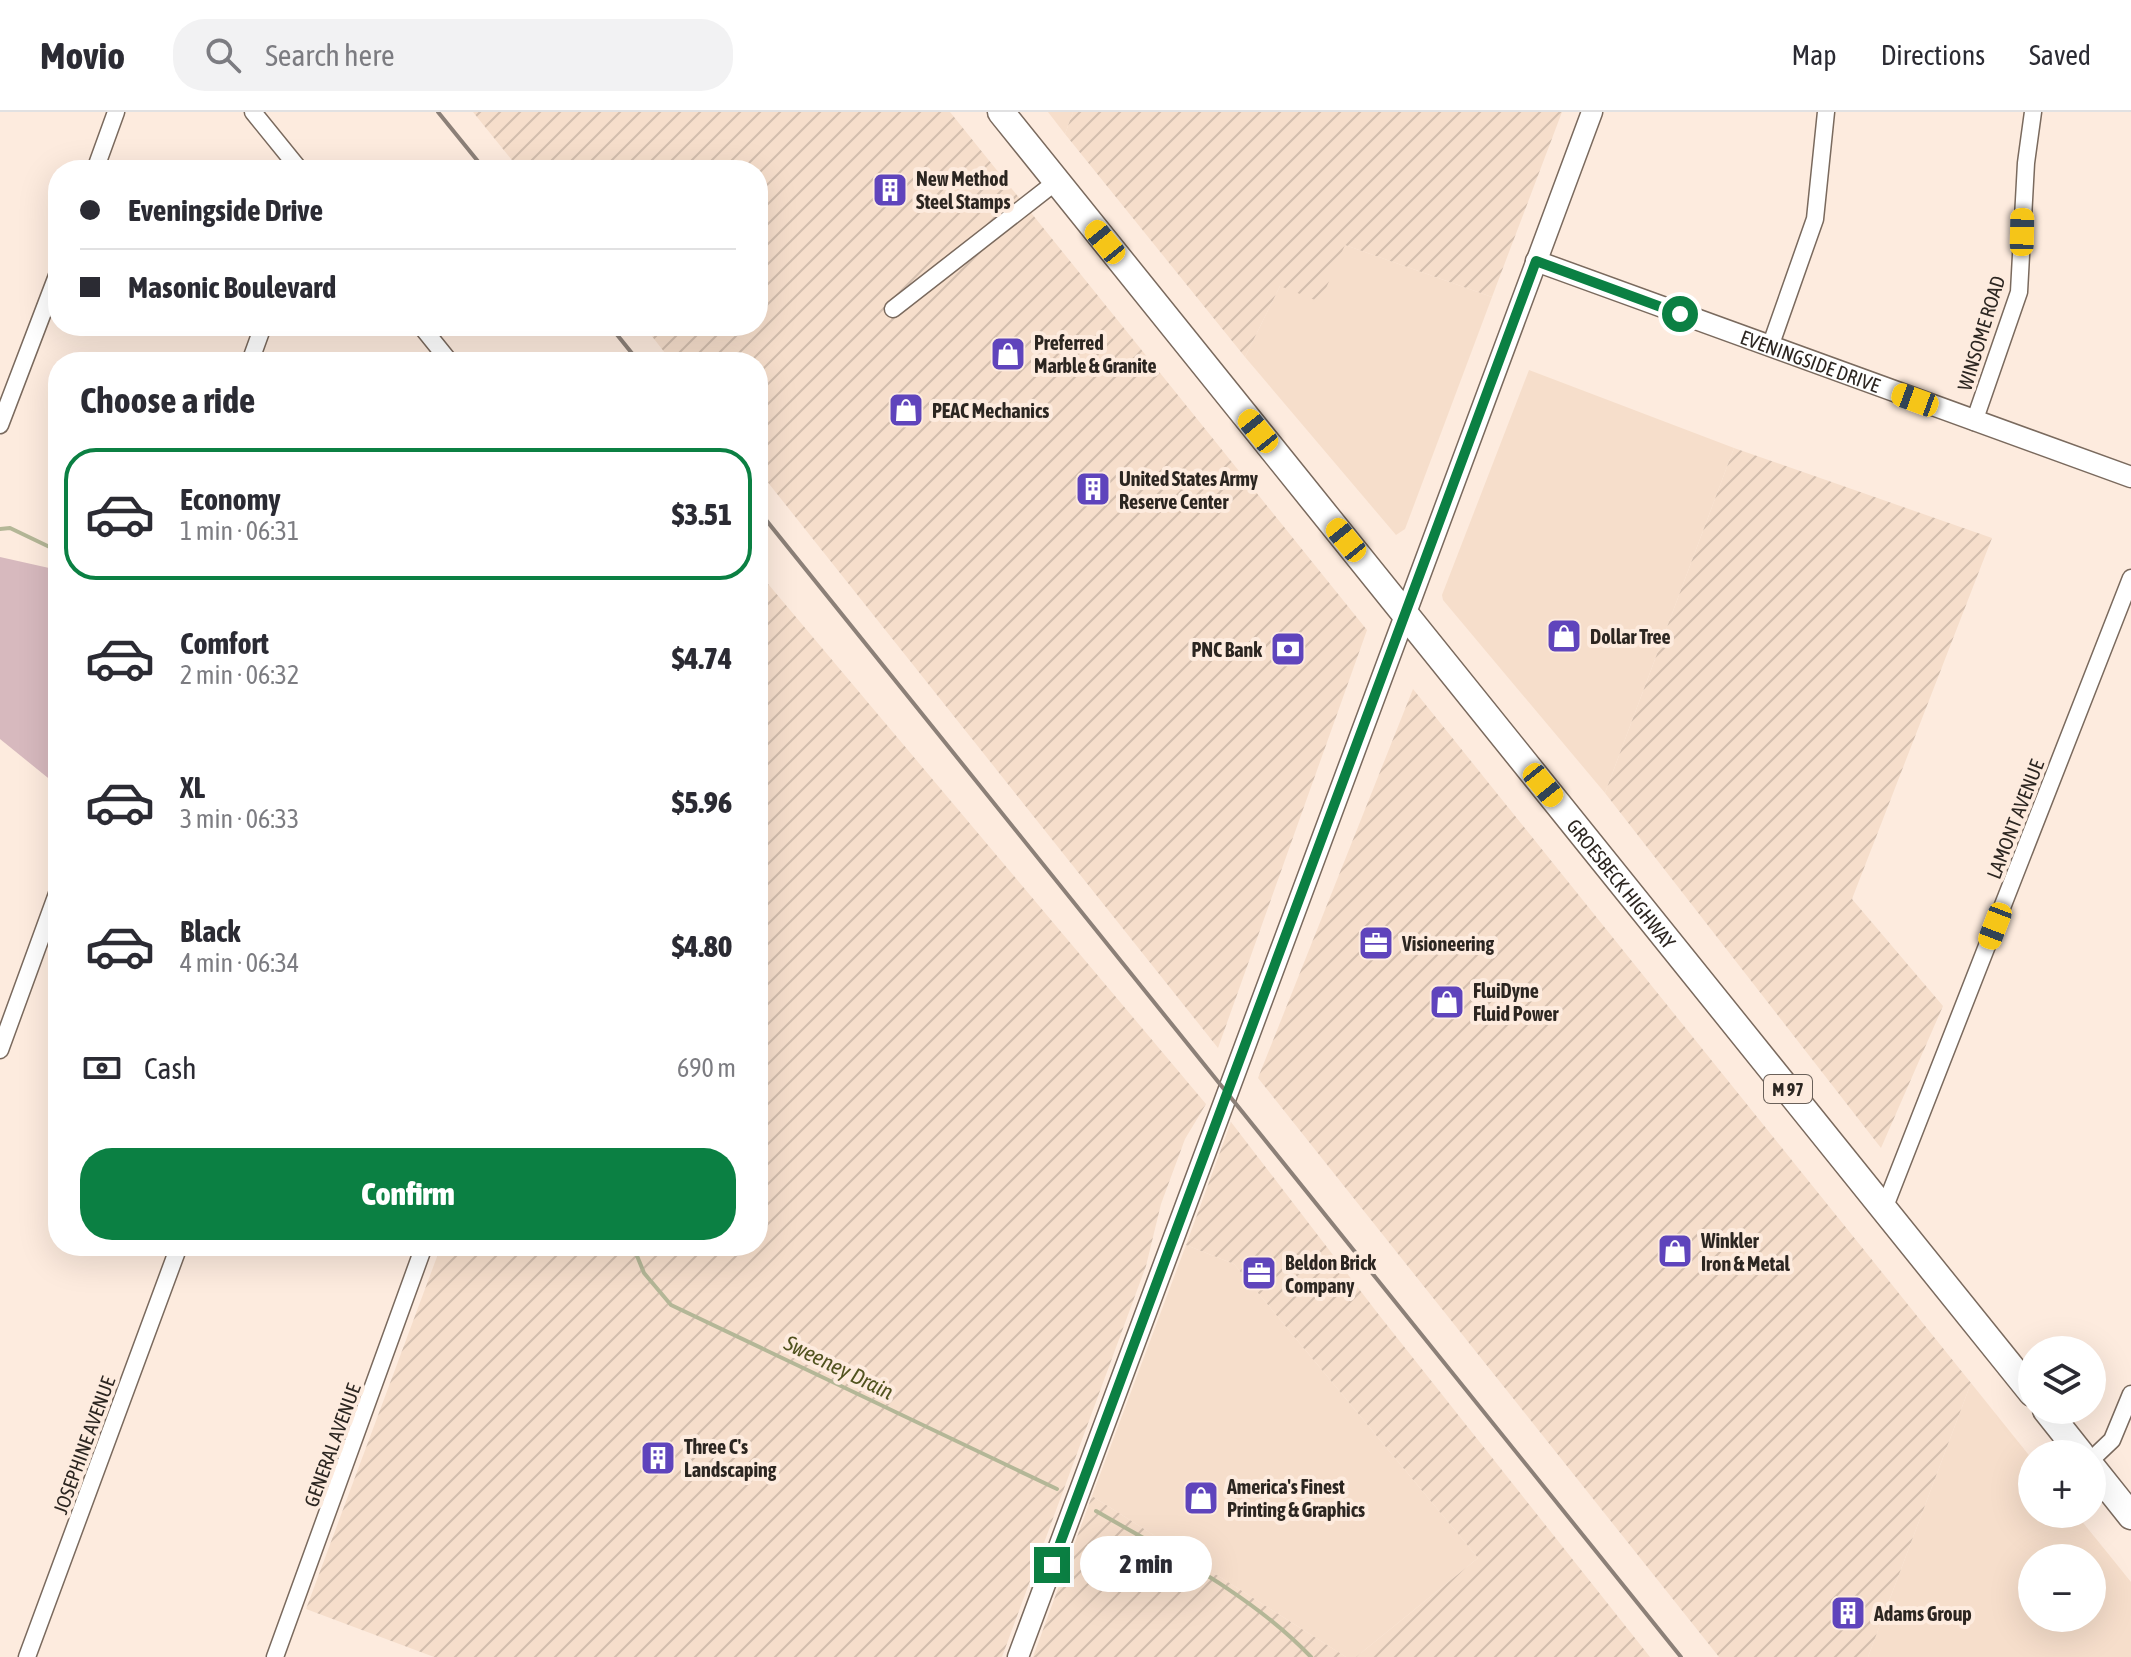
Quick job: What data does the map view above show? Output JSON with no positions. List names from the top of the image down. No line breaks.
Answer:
{"streets":{"main road":["GROESBECK HIGHWAY","M 97"],"street":["WINSOME ROAD","EVENINGSIDE DRIVE","LAMONT AVENUE","JOSEPHINE AVENUE","GENERAL AVENUE"]},"crossings":[["WINSOME ROAD","EVENINGSIDE DRIVE"],["LAMONT AVENUE","GROESBECK HIGHWAY"]],"water":["Sweeney Drain"],"places":{"building":["New Method Steel Stamps","United States Army Reserve Center","Three C's Landscaping","Adams Group"],"shop":["Preferred Marble & Granite","PEAC Mechanics","Dollar Tree","FluiDyne Fluid Power","Winkler Iron & Metal","America's Finest Printing & Graphics"],"bank":["PNC Bank"],"office":["Visioneering","Beldon Brick Company"]},"page":{"header":"Movio","search":"Search here","nav":["Map","Directions","Saved"],"banner":["Eveningside Drive","Masonic Boulevard"],"heading":"Choose a ride","list":[{"name":"Economy","note":"1 min · 06:31","value":"$3.51"},{"name":"Comfort","note":"2 min · 06:32","value":"$4.74"},{"name":"XL","note":"3 min · 06:33","value":"$5.96"},{"name":"Black","note":"4 min · 06:34","value":"$4.80"}],"pay":["Cash","690 m"],"buttons":"Confirm","map_buttons":["+","−"],"bubble":"2 min"}}
